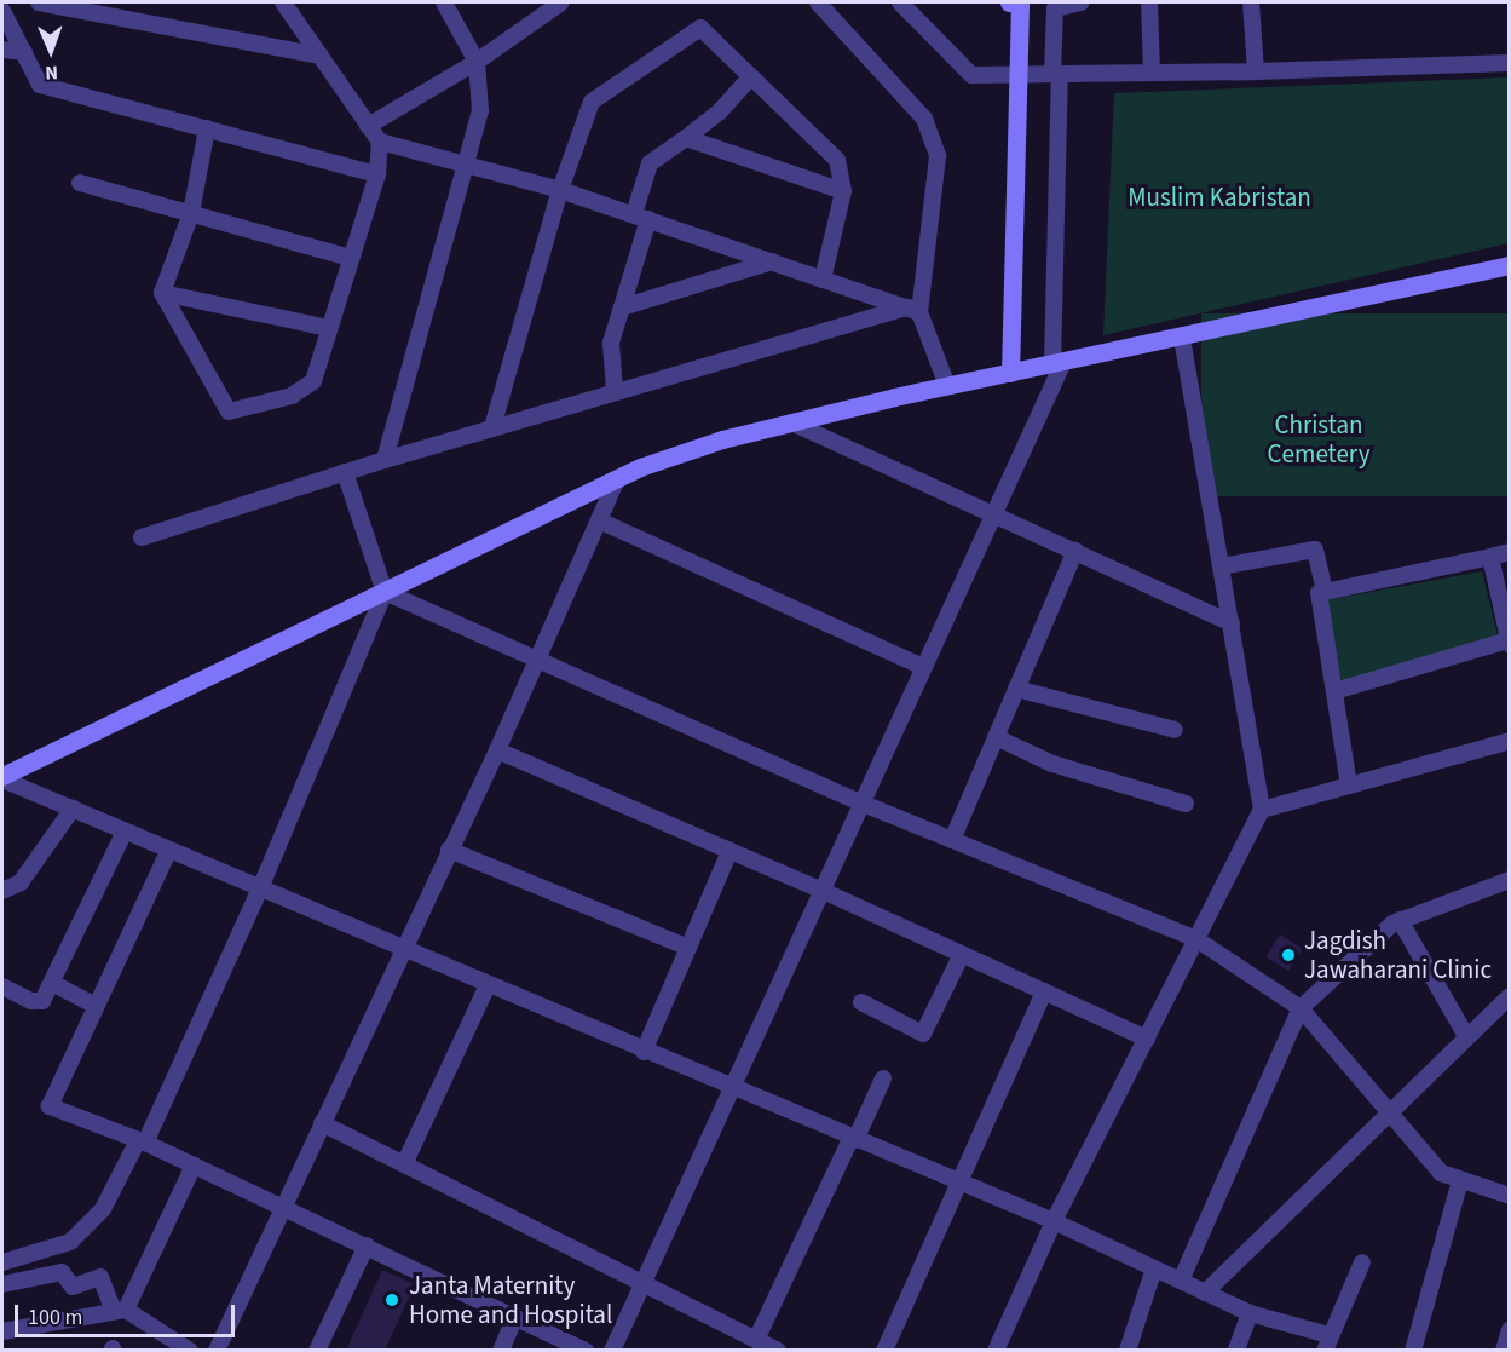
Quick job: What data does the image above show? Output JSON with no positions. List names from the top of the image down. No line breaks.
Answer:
{"parks":["Muslim Kabristan","Christan Cemetery"],"places":["Jagdish Jawaharani Clinic","Janta Maternity Home and Hospital"],"scale_bar":"100 m","north":"bottom"}
